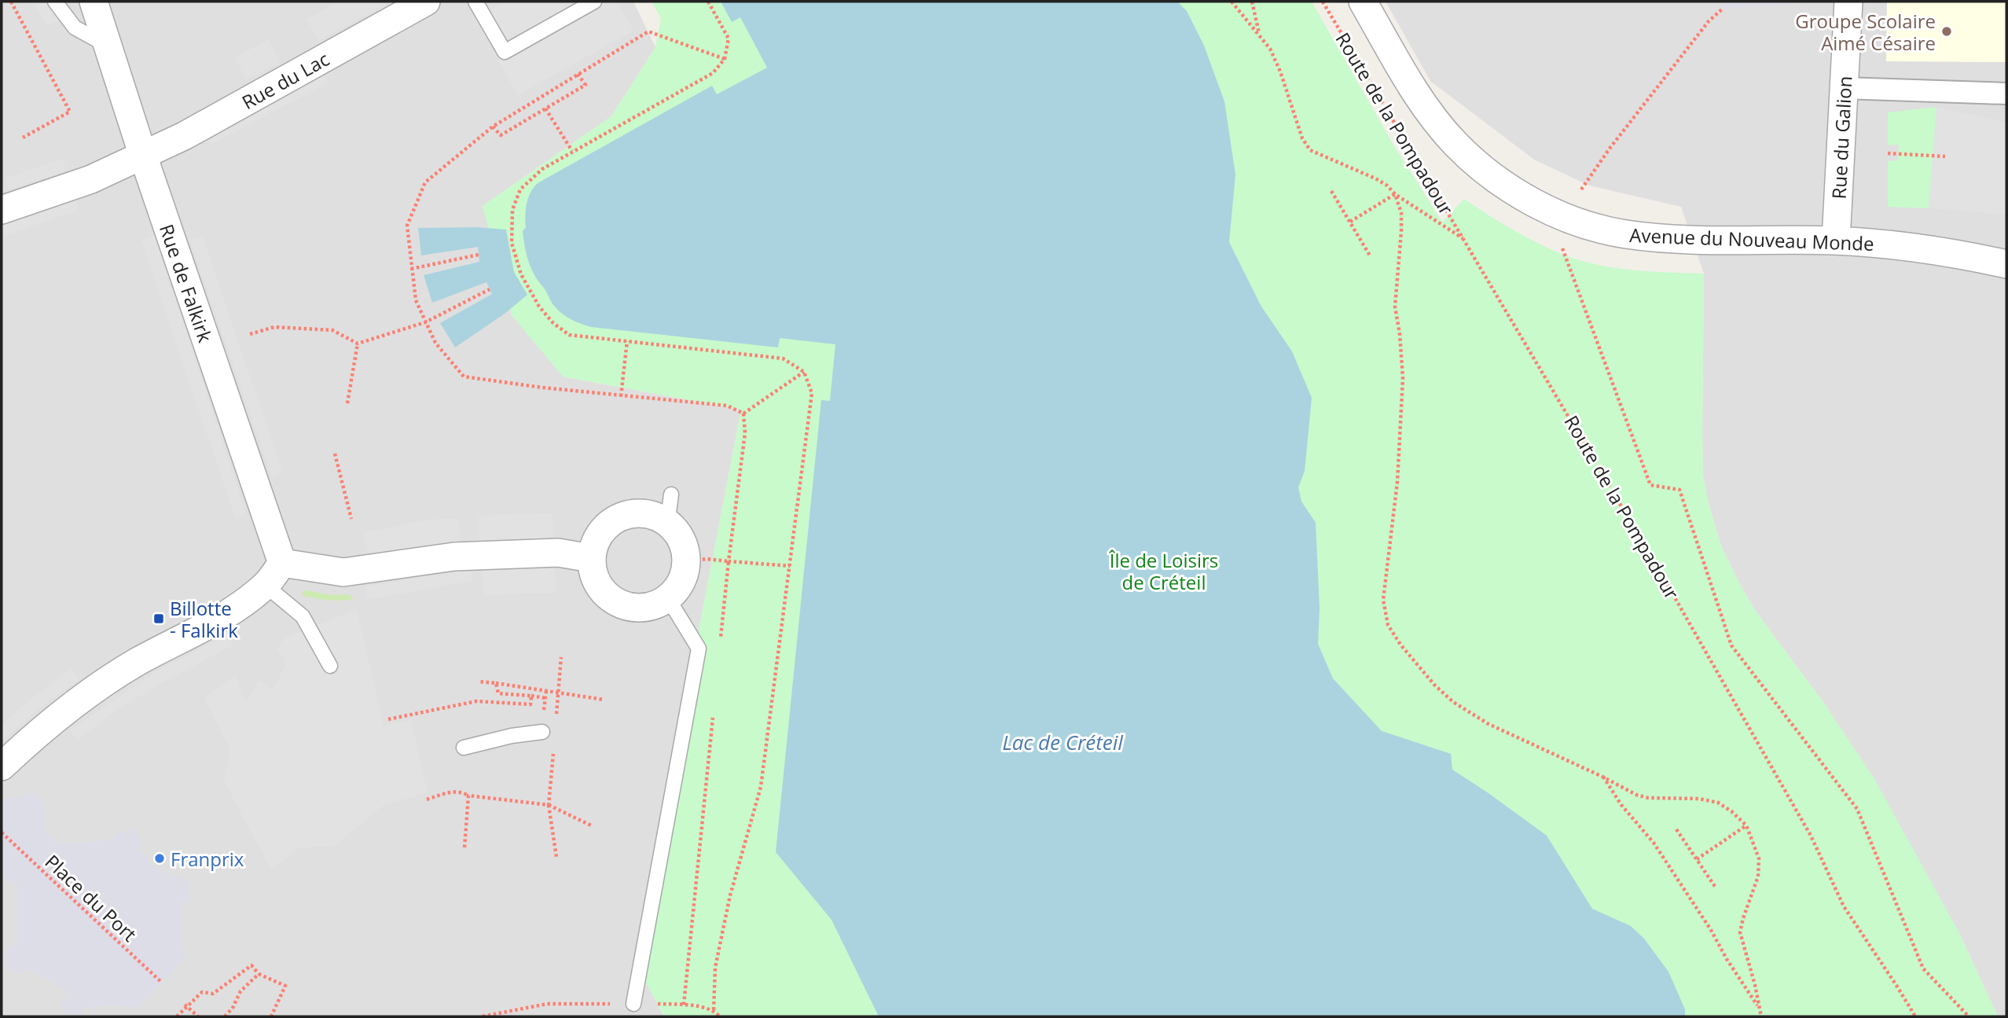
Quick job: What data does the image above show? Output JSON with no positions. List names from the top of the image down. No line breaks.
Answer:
{"streets":{"street":["Rue du Lac","Route de la Pompadour","Rue du Galion","Avenue du Nouveau Monde","Rue de Falkirk"],"path":["Place du Port"]},"crossings":[["Rue du Lac","Rue de Falkirk"],["Route de la Pompadour","Avenue du Nouveau Monde"],["Rue du Galion","Avenue du Nouveau Monde"]],"water":["Lac de Créteil"],"parks":["Île de Loisirs de Créteil"],"places":{"other":["Groupe Scolaire Aimé Césaire","Franprix"],"transit":["Billotte - Falkirk"]}}
